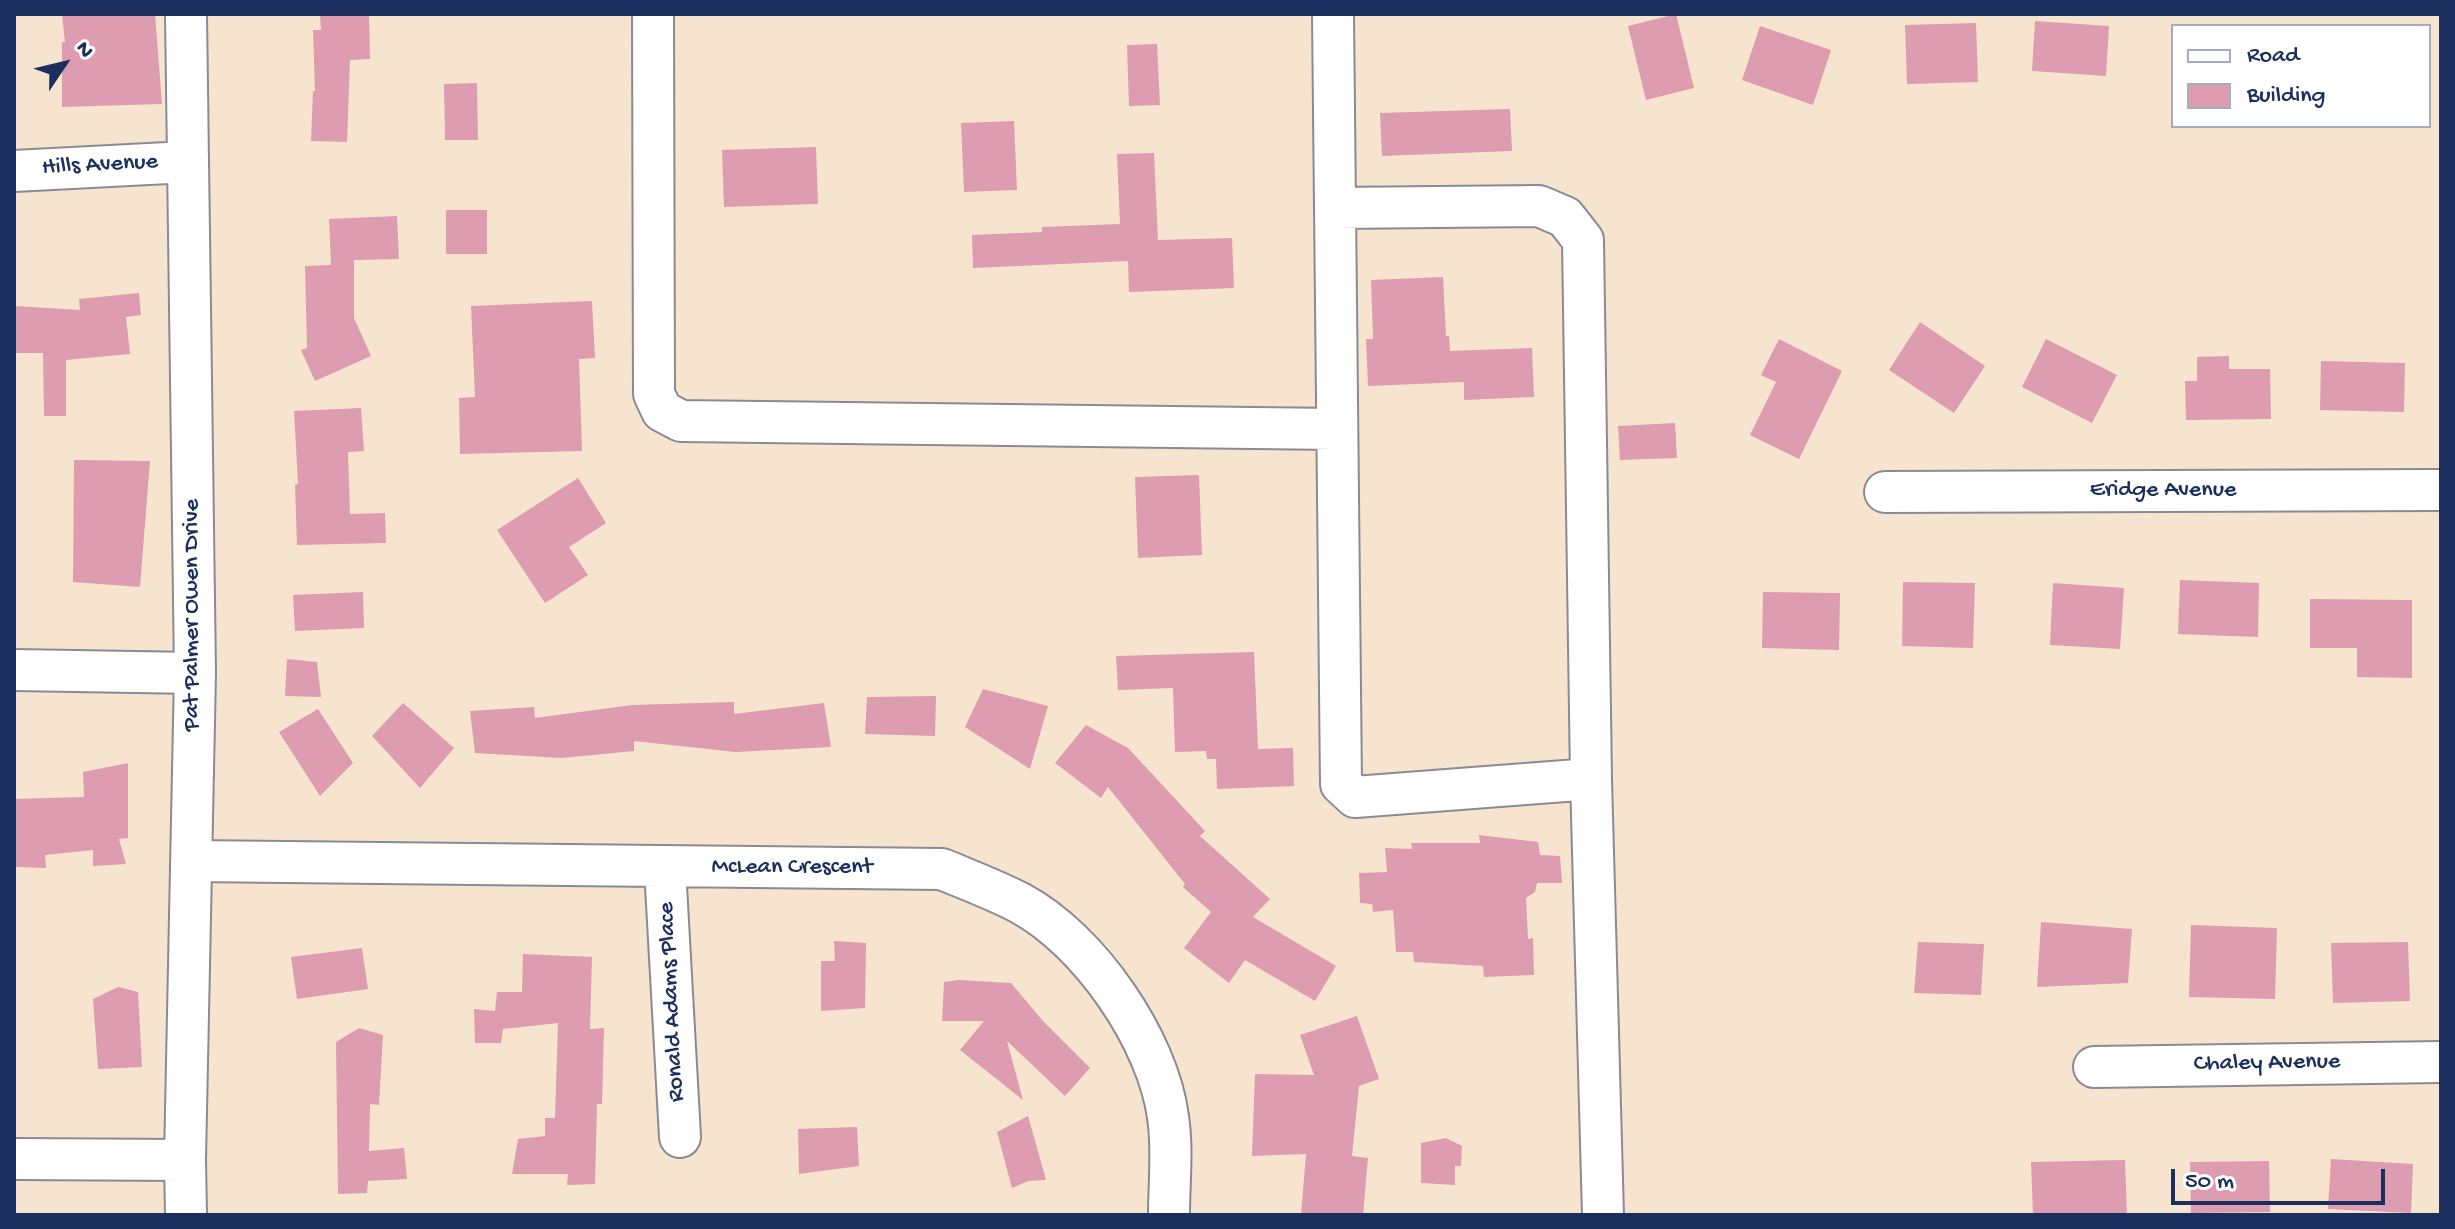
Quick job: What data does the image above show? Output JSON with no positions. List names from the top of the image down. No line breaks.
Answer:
{"streets":{"street":["Hills Avenue","Eridge Avenue","Pat Palmer Owen Drive","McLean Crescent","Ronald Adams Place","Chaley Avenue"]},"crossings":[["Hills Avenue","Pat Palmer Owen Drive"],["Pat Palmer Owen Drive","McLean Crescent"],["McLean Crescent","Ronald Adams Place"]],"legend":["Road","Building"],"scale_bar":"50 m","north":"top right"}
